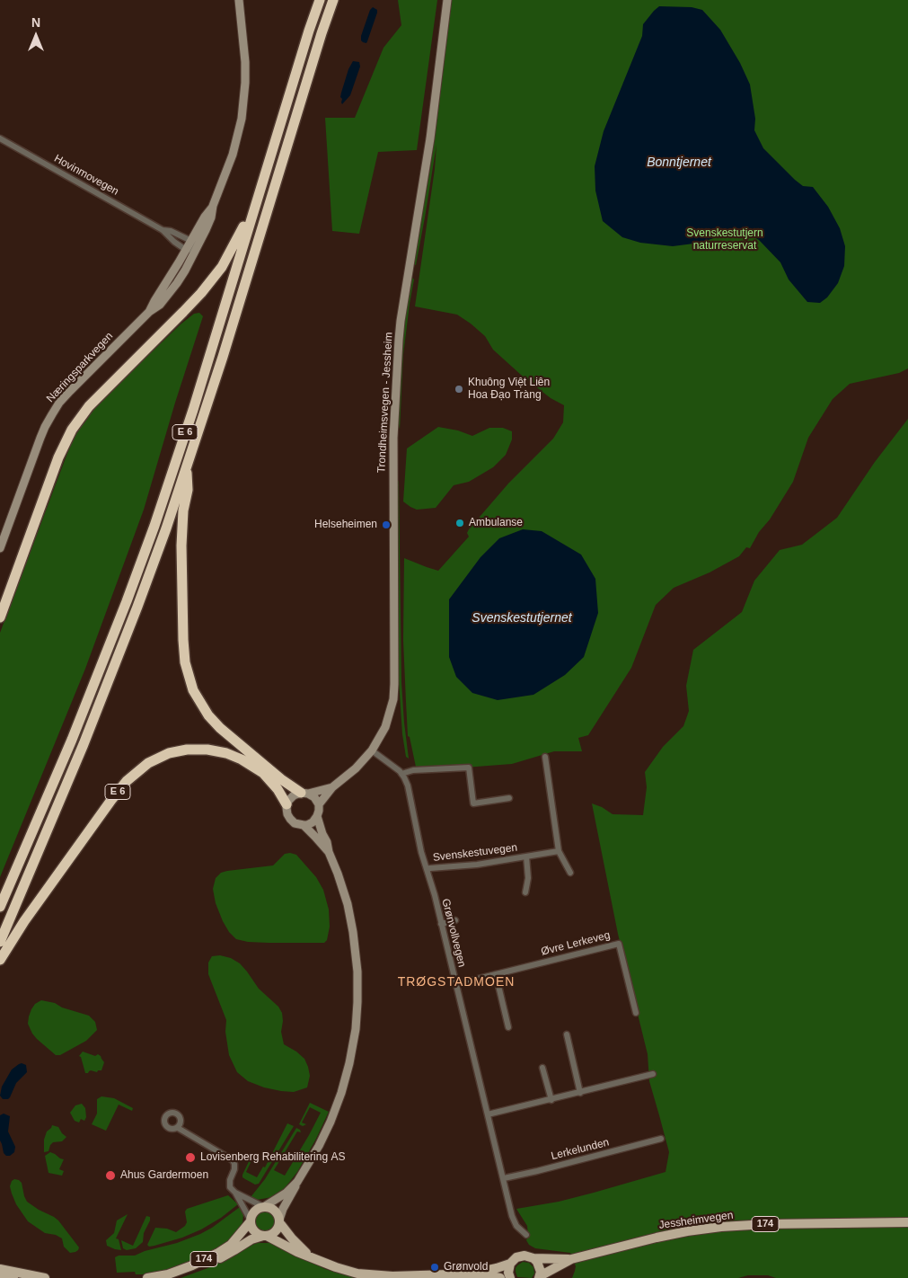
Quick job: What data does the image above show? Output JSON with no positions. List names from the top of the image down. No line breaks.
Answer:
{"streets":{"highway":["E 6"],"main road":["Næringsparkvegen","Trondheimsvegen - Jessheim","Jessheimvegen","174"],"street":["Hovinmovegen","Svenskestuvegen","Grønvollvegen","Øvre Lerkeveg","Lerkelunden"]},"crossings":[["Hovinmovegen","Næringsparkvegen"],["Trondheimsvegen - Jessheim","E 6"],["Svenskestuvegen","Grønvollvegen"],["Grønvollvegen","Øvre Lerkeveg"],["Grønvollvegen","Lerkelunden"],["Jessheimvegen","174"]],"districts":["TRØGSTADMOEN"],"water":["Bonntjernet","Svenskestutjernet"],"parks":["Svenskestutjern naturreservat"],"places":["Khuông Việt Liên Hoa Đạo Tràng","Ambulanse","Helseheimen","Lovisenberg Rehabilitering AS","Ahus Gardermoen","Grønvold"],"north":"top"}
